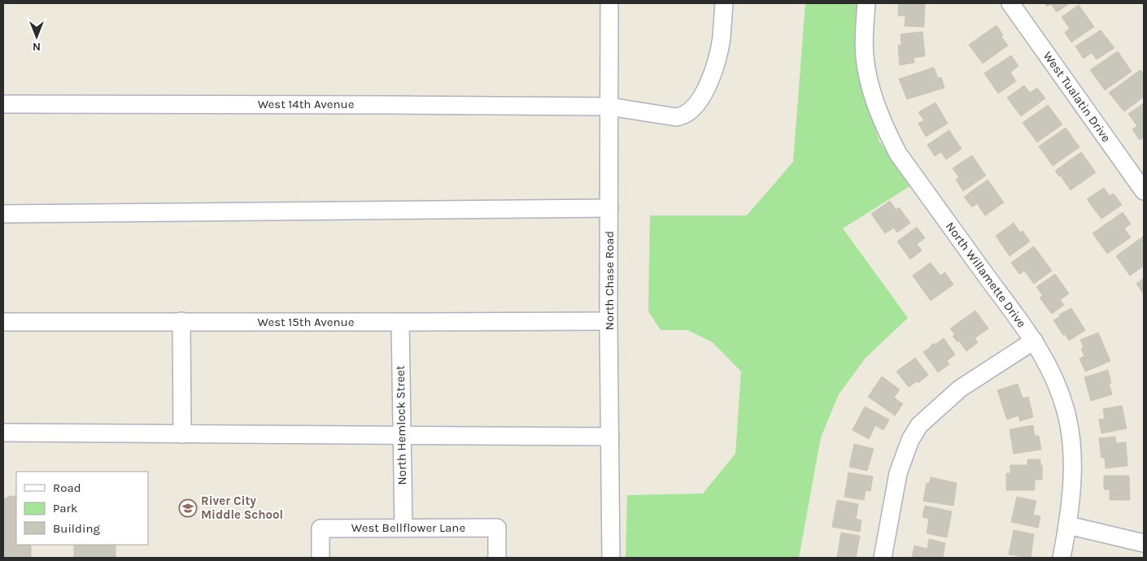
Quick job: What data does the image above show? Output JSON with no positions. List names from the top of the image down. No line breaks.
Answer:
{"streets":{"street":["West Tualatin Drive","West 14th Avenue","North Willamette Drive","North Chase Road","West 15th Avenue","North Hemlock Street","West Bellflower Lane"]},"crossings":[["West 14th Avenue","North Chase Road"],["North Chase Road","West 15th Avenue"],["West 15th Avenue","North Hemlock Street"],["North Hemlock Street","West Bellflower Lane"]],"places":{"school or university":["River City Middle School"]},"legend":["Road","Park","Building"],"north":"bottom"}
